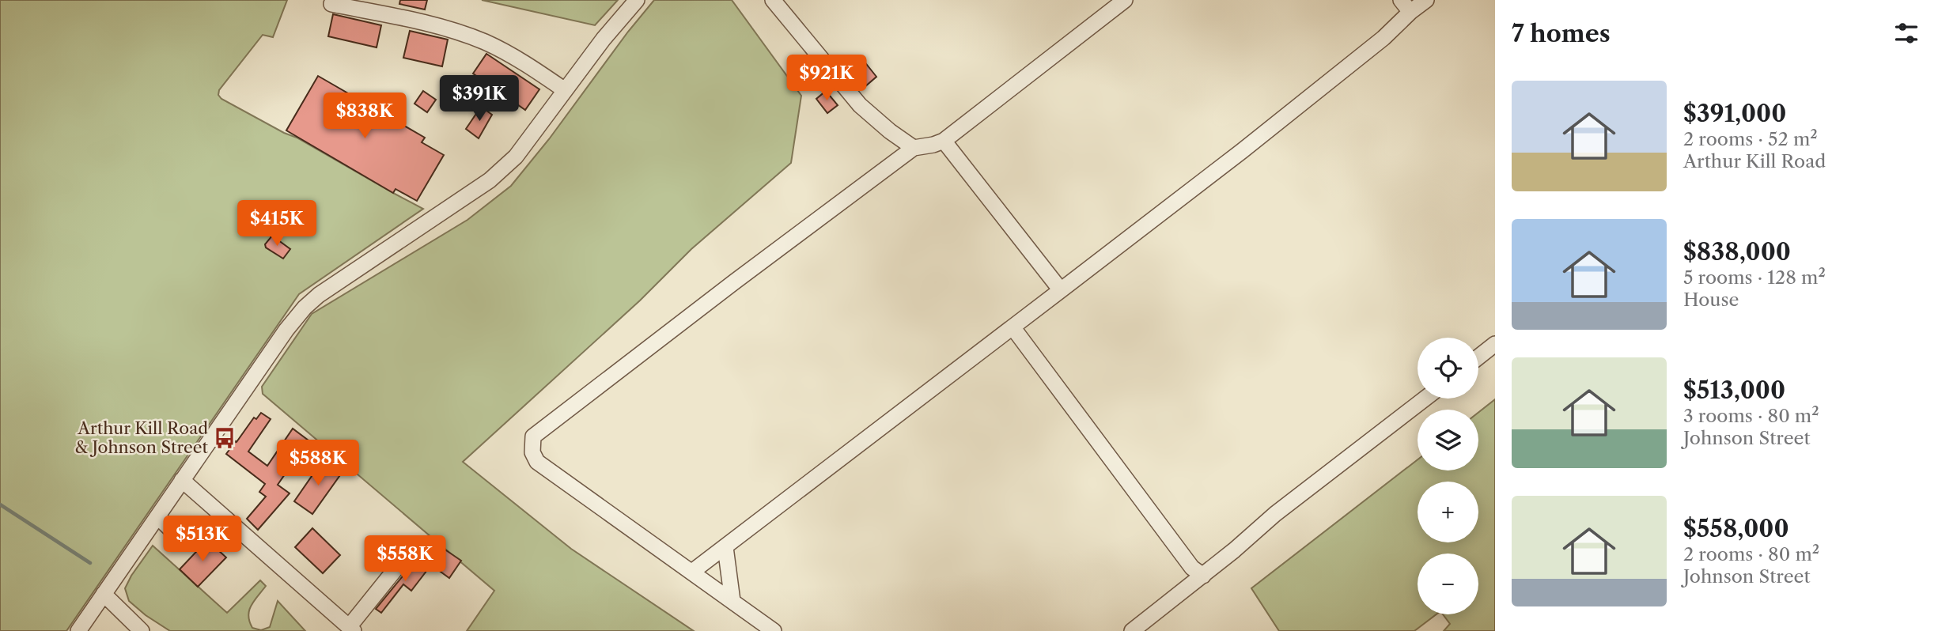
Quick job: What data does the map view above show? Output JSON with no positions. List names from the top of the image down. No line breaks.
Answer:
{"places":{"bus stop":["Arthur Kill Road & Johnson Street"]},"page":{"heading":"7 homes","price":["$921K","$391K","$838K","$415K","$588K","$513K","$558K"],"list":[{"name":"$391,000","note":"2 rooms · 52 m² · Arthur Kill Road"},{"name":"$838,000","note":"5 rooms · 128 m² · House"},{"name":"$513,000","note":"3 rooms · 80 m² · Johnson Street"},{"name":"$558,000","note":"2 rooms · 80 m² · Johnson Street"}],"map_buttons":["+","−"]}}
